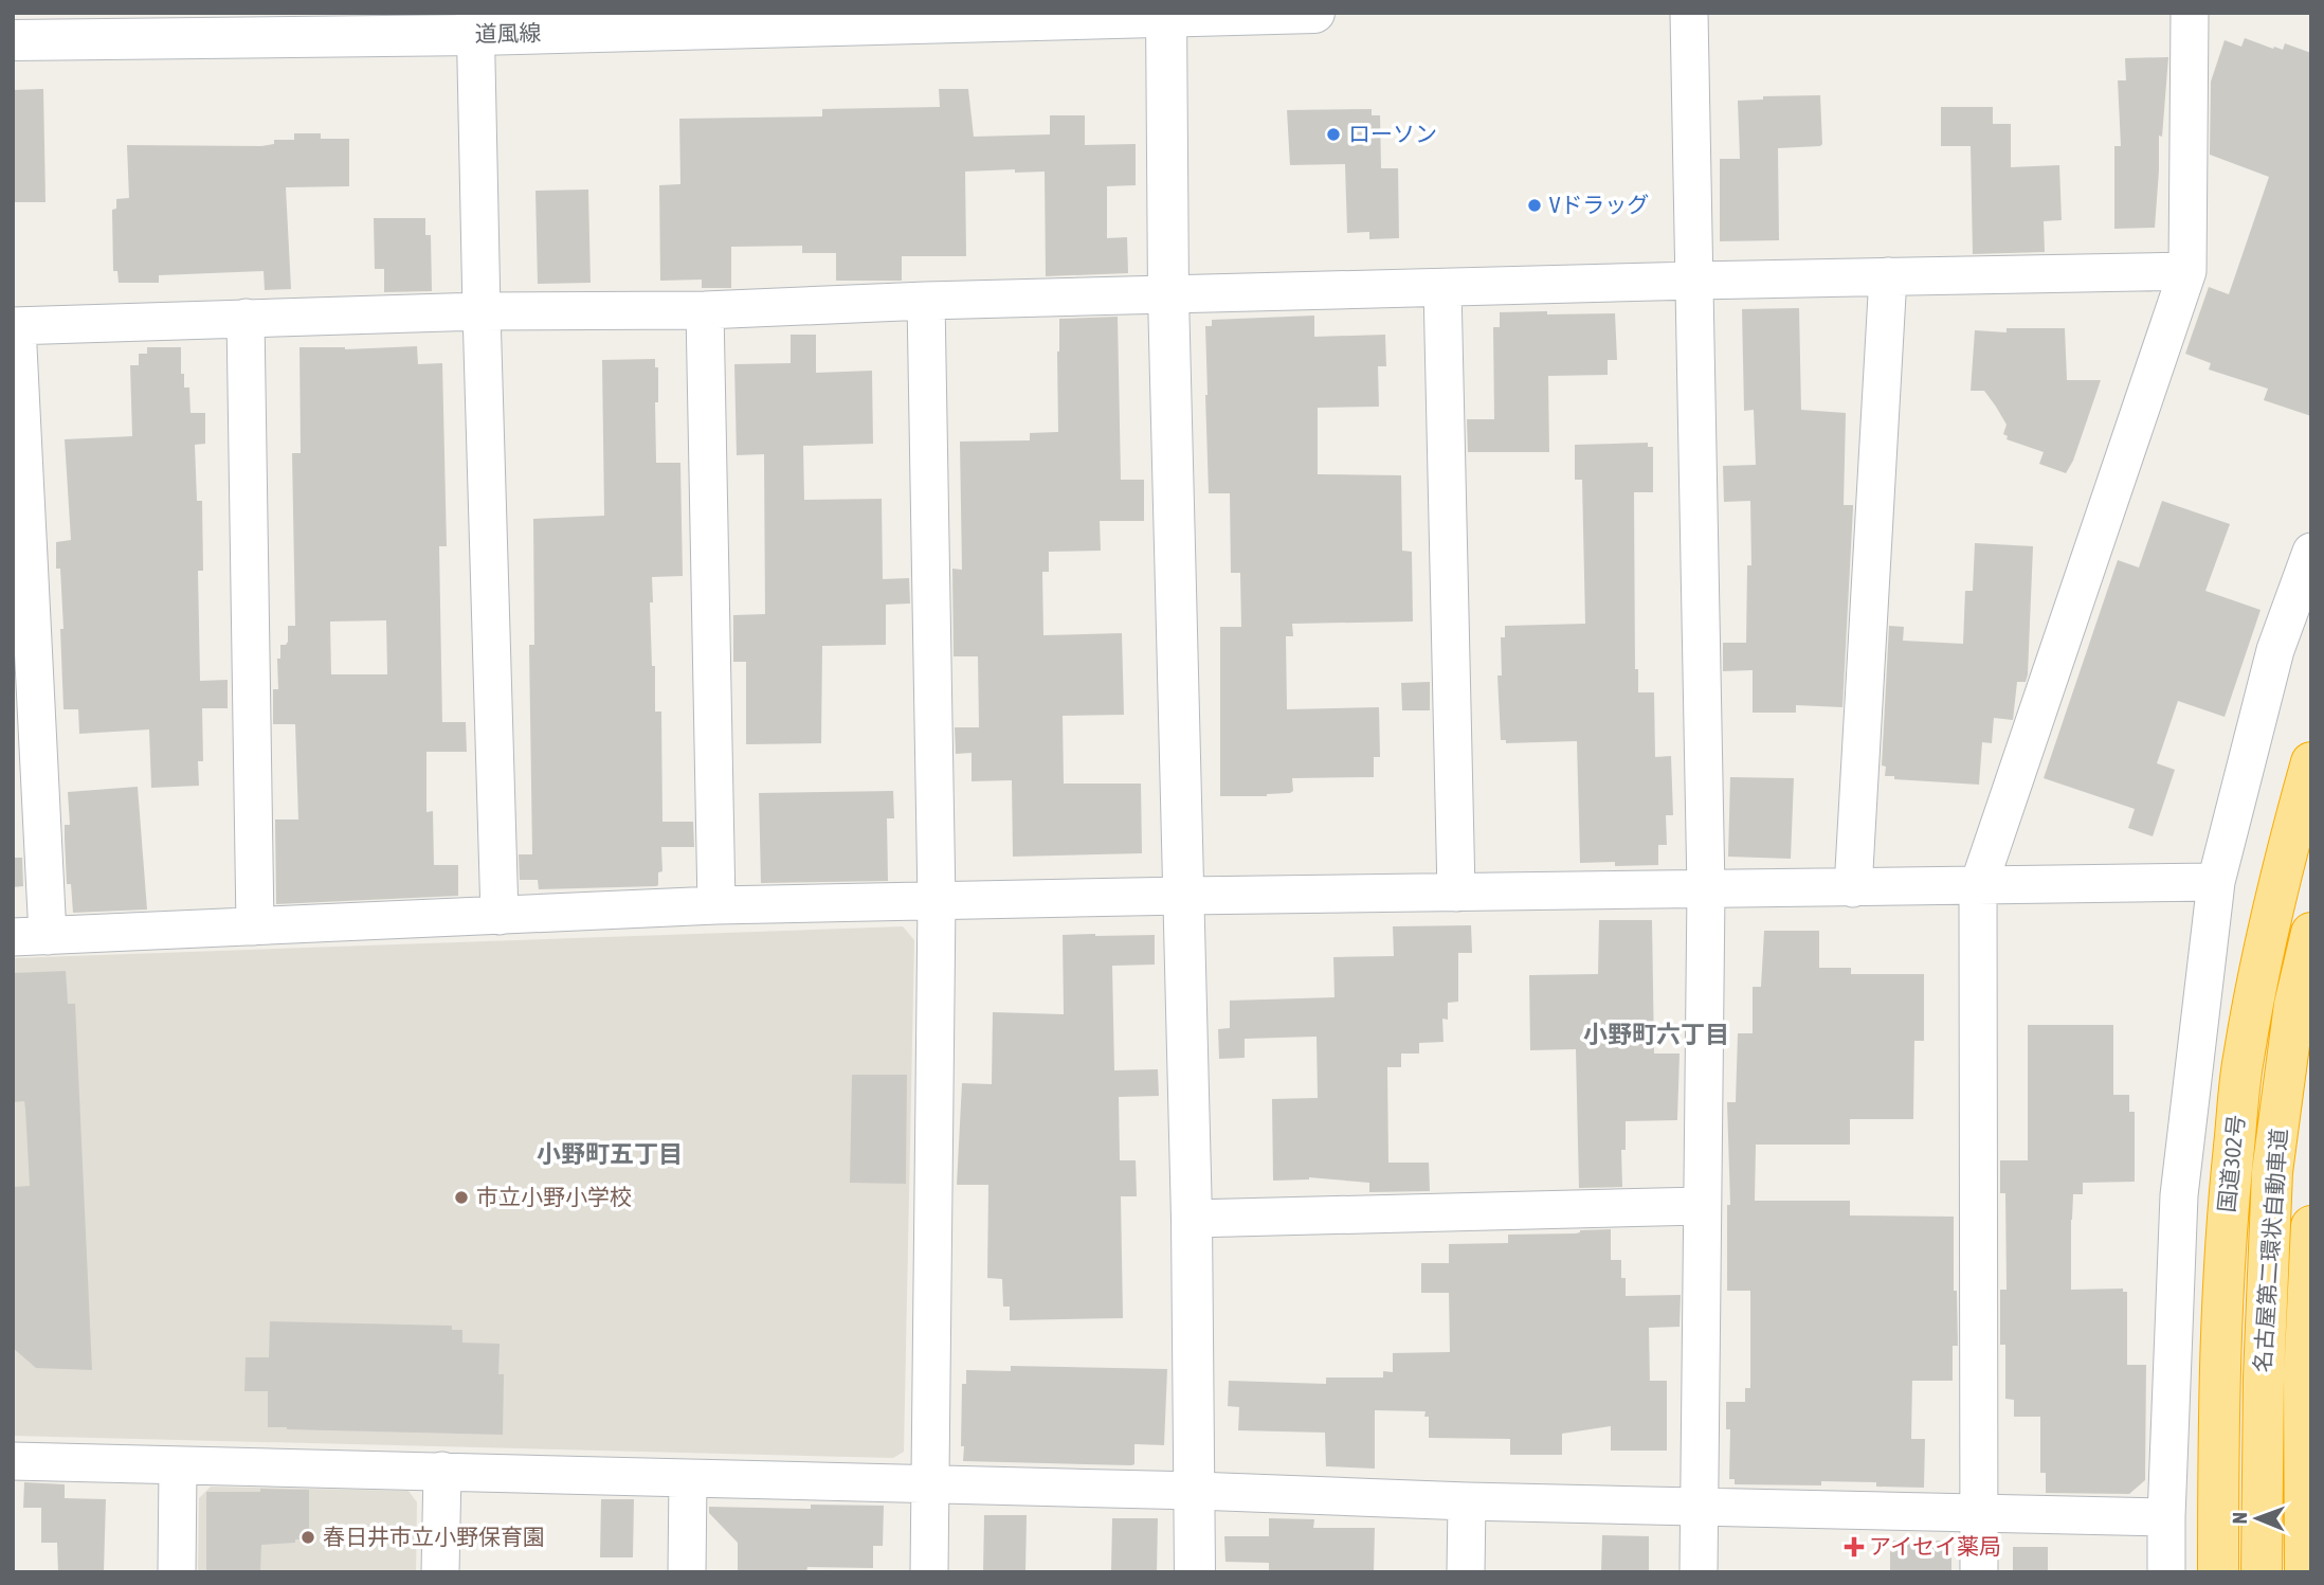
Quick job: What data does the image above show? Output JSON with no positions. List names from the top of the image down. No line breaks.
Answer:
{"streets":{"highway":["国道302号","名古屋第二環状自動車道"],"street":["道風線"]},"districts":["小野町六丁目","小野町五丁目"],"places":{"other":["ローソン","Vドラッグ","市立小野小学校","春日井市立小野保育園"],"health":["アイセイ薬局"]},"north":"left"}
